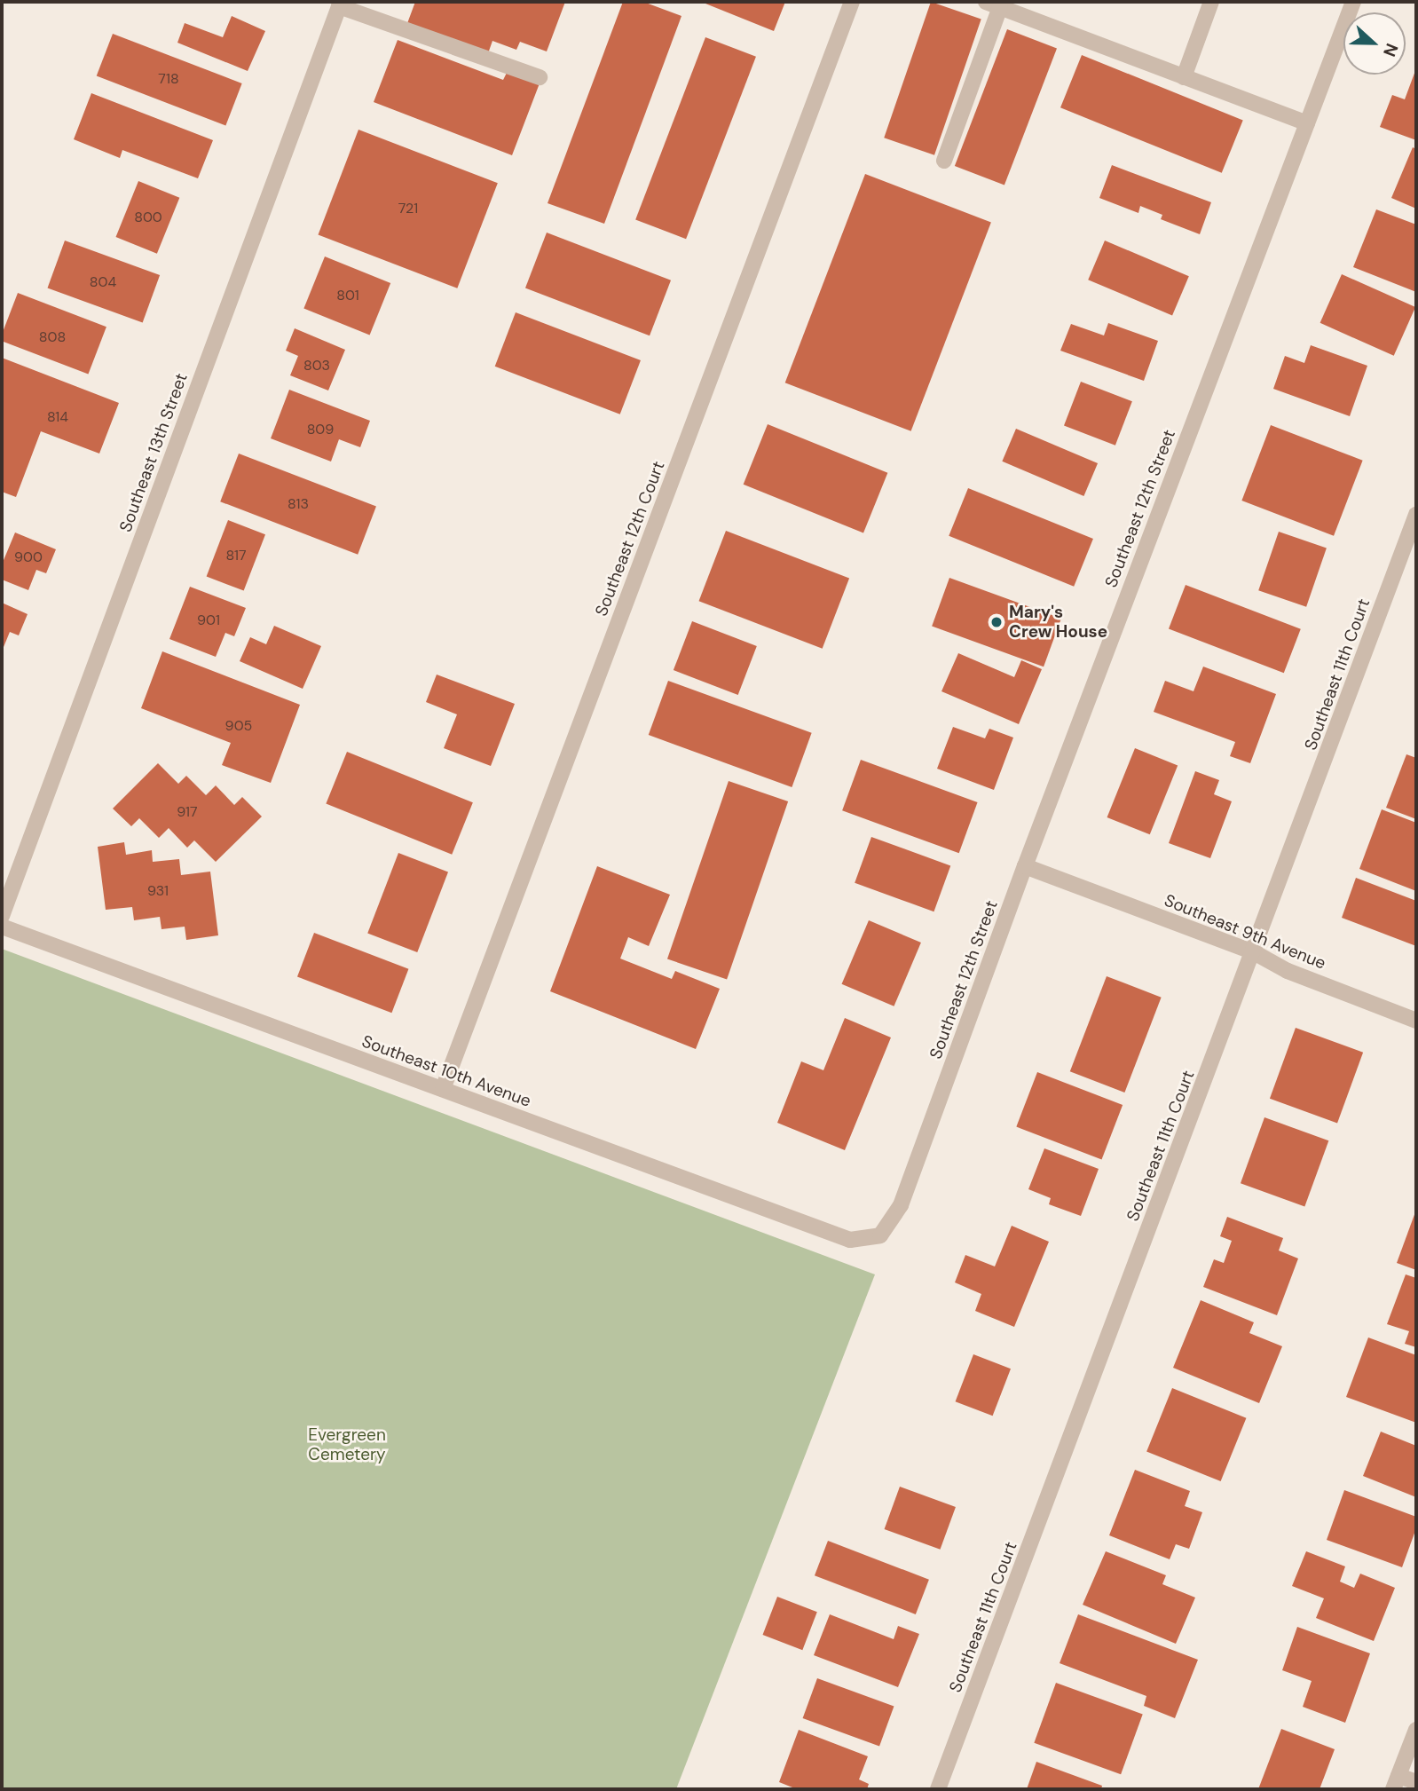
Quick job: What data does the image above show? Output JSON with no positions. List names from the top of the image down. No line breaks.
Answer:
{"streets":{"street":["Southeast 13th Street","Southeast 12th Street","Southeast 12th Court","Southeast 11th Court","Southeast 9th Avenue","Southeast 10th Avenue"]},"crossings":[["Southeast 12th Street","Southeast 9th Avenue"],["Southeast 12th Street","Southeast 10th Avenue"],["Southeast 12th Court","Southeast 10th Avenue"],["Southeast 11th Court","Southeast 9th Avenue"]],"parks":["Evergreen Cemetery"],"places":["Mary's Crew House"],"house_numbers":["718","721","800","804","801","808","803","814","809","813","817","900","901","905","917","931"],"north":"right"}
